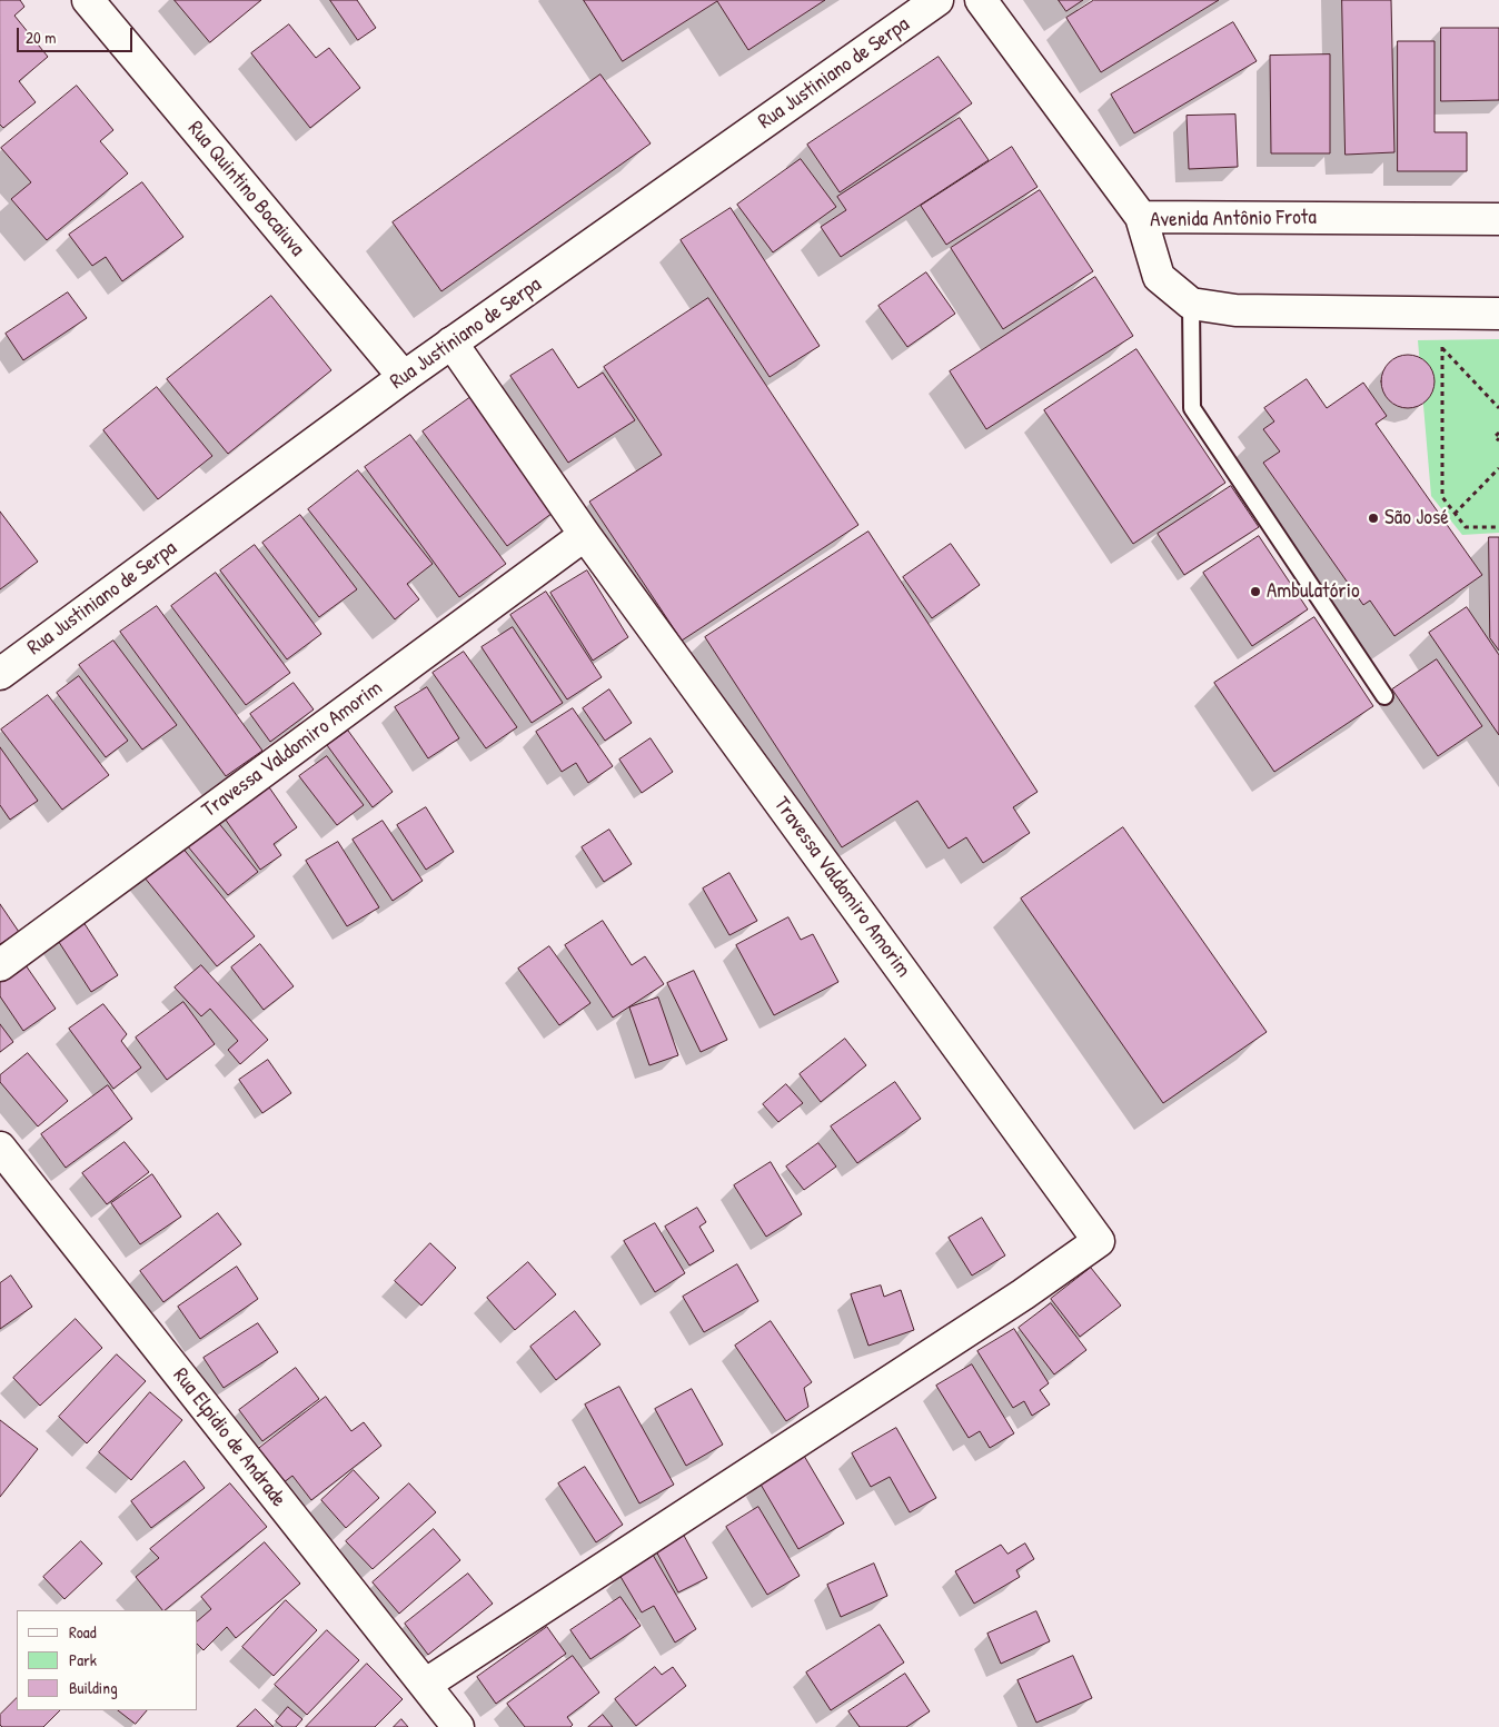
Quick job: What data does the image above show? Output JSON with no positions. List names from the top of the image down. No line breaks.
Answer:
{"streets":{"street":["Rua Justiniano de Serpa","Rua Quintino Bocaiuva","Avenida Antônio Frota","Travessa Valdomiro Amorim","Rua Elpidio de Andrade"]},"crossings":[["Rua Justiniano de Serpa","Rua Quintino Bocaiuva"],["Rua Justiniano de Serpa","Travessa Valdomiro Amorim"],["Travessa Valdomiro Amorim","Rua Elpidio de Andrade"]],"places":["São José","Ambulatório"],"legend":["Road","Park","Building"],"scale_bar":"20 m"}
